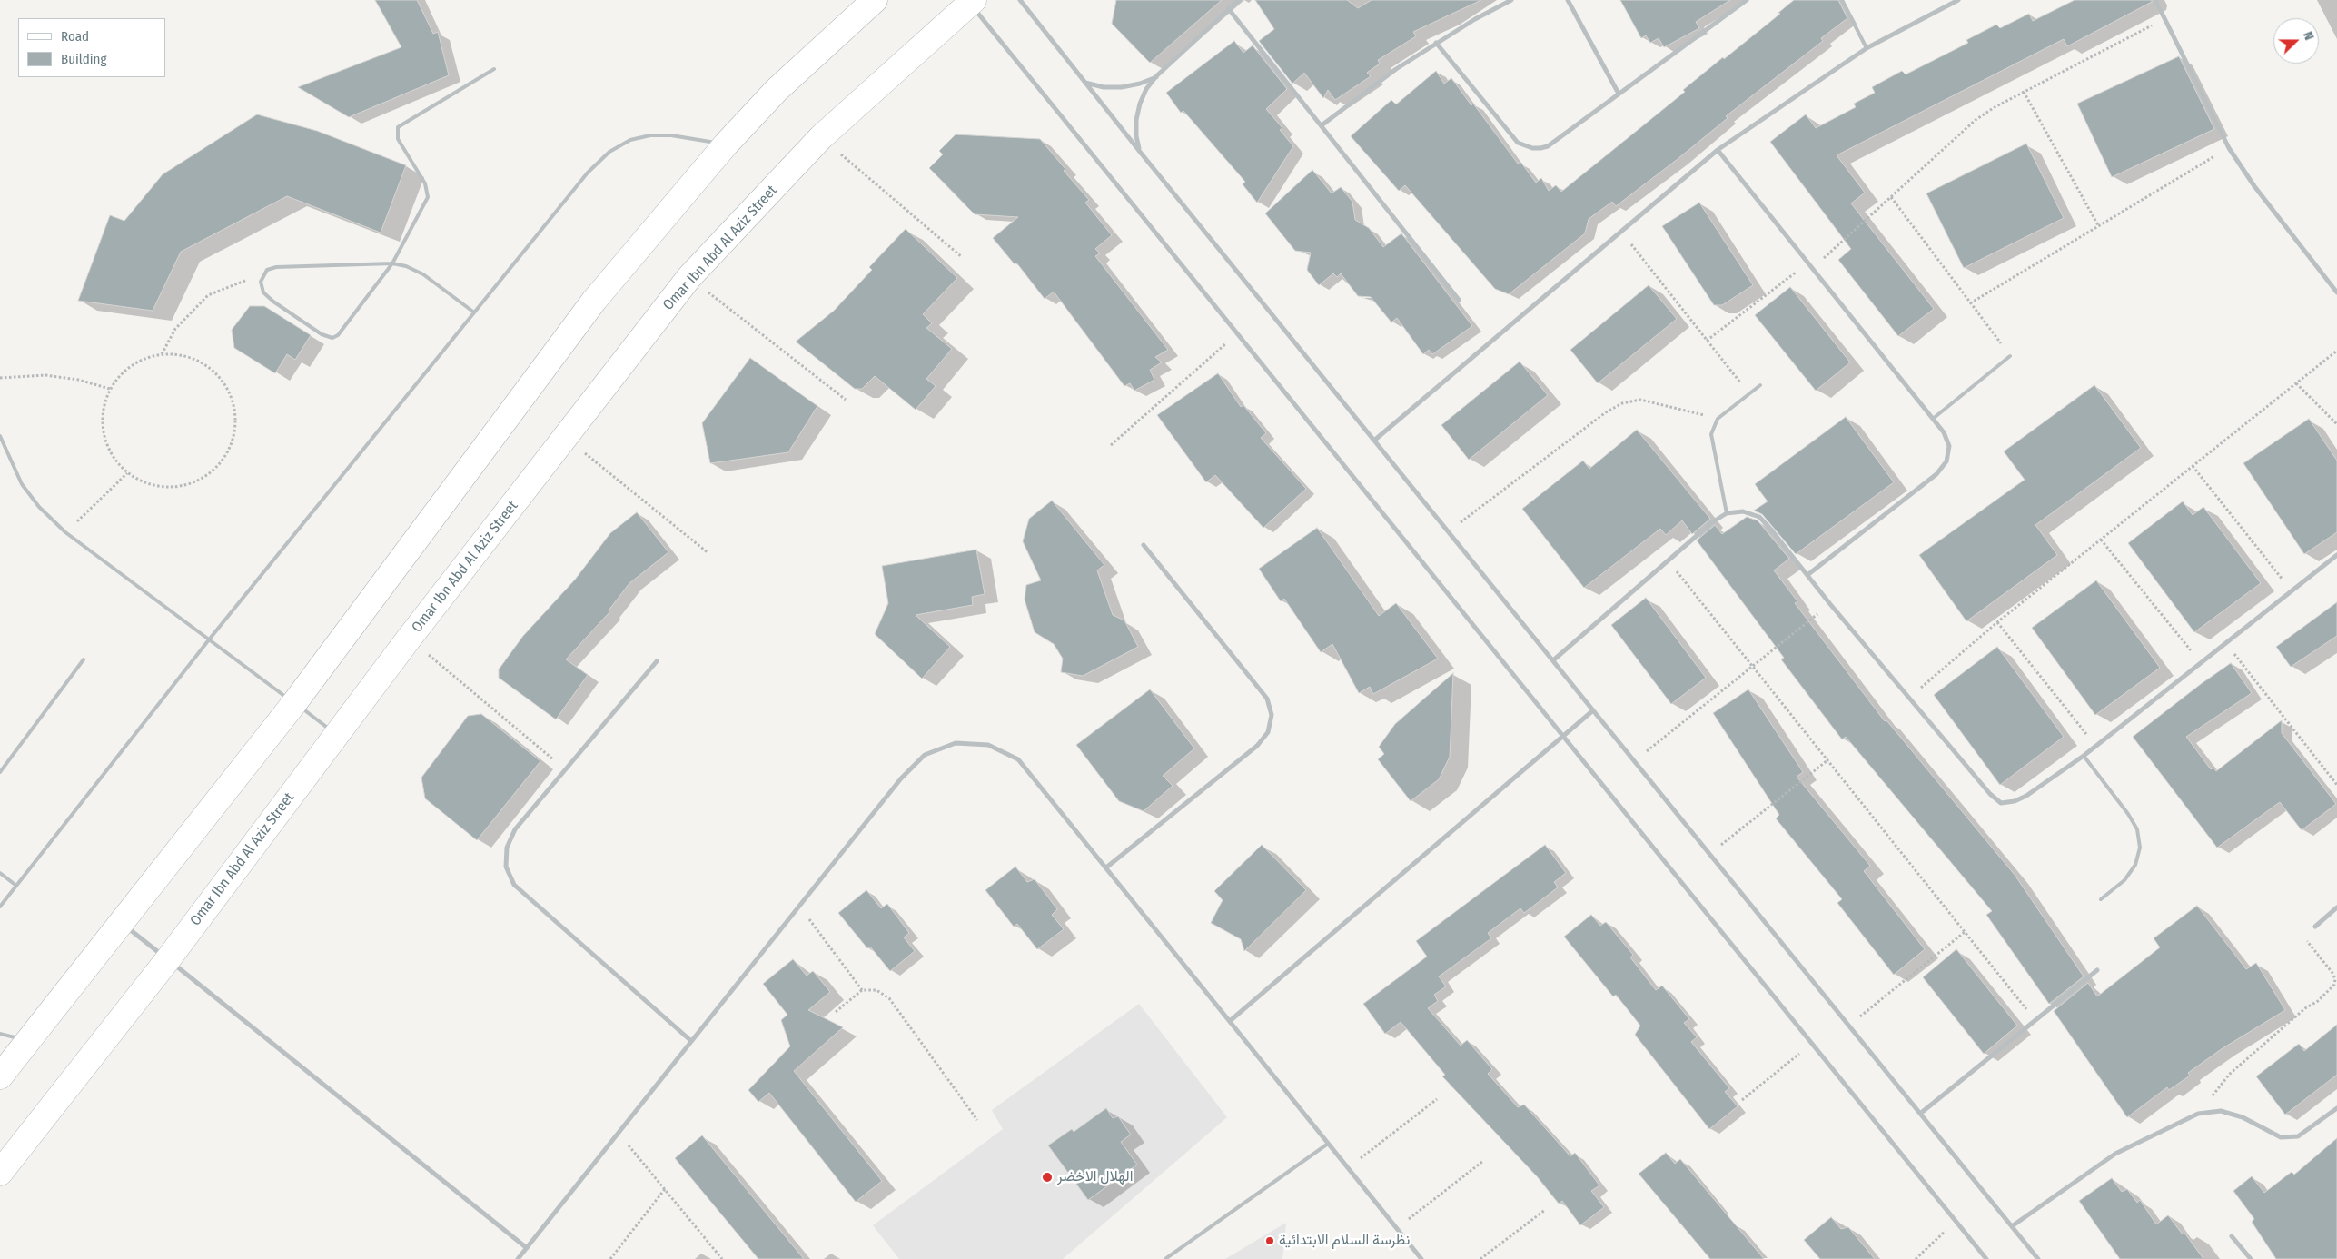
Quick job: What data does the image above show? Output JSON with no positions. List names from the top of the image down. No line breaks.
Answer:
{"streets":{"street":["Omar Ibn Abd Al Aziz Street"]},"places":["الهلال الاخضر","نظرسة السلام الابتدائية"],"legend":["Road","Building"],"north":"right"}
